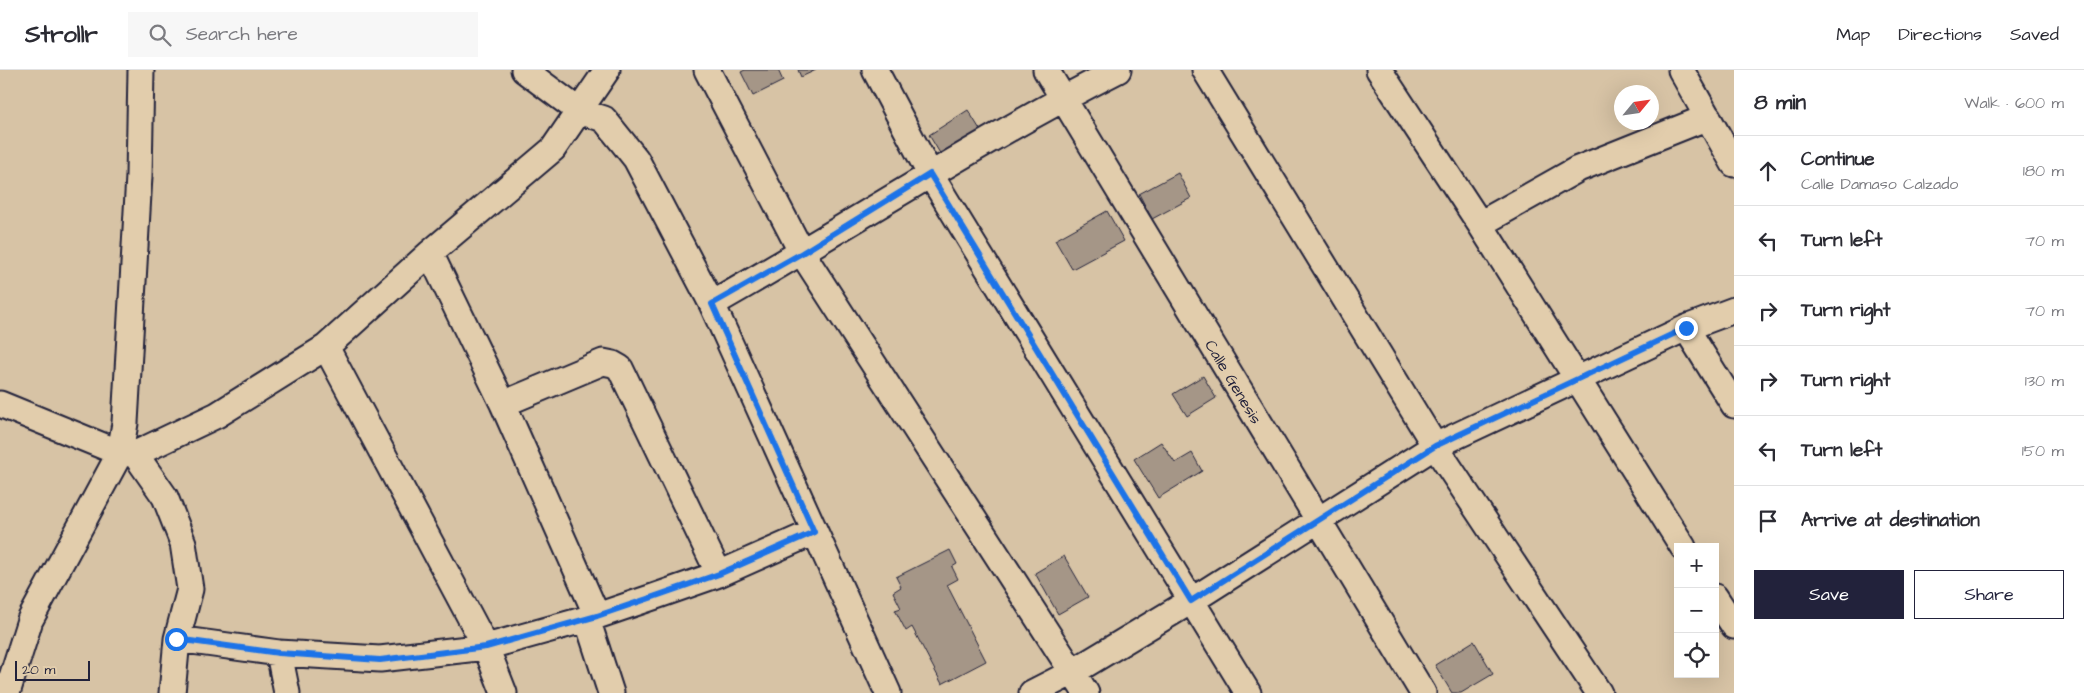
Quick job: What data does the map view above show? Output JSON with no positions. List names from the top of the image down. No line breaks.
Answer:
{"streets":{"street":["Calle Genesis"]},"scale_bar":"20 m","north":"top right","page":{"header":"Strollr","search":"Search here","nav":["Map","Directions","Saved"],"heading":["8 min","Walk · 600 m"],"list":[["Continue","Calle Damaso Calzado","180 m"],["Turn left","70 m"],["Turn right","70 m"],["Turn right","130 m"],["Turn left","150 m"],"Arrive at destination"],"map_buttons":["+","−"],"buttons":["Save","Share"],"scale":"20 m"}}
